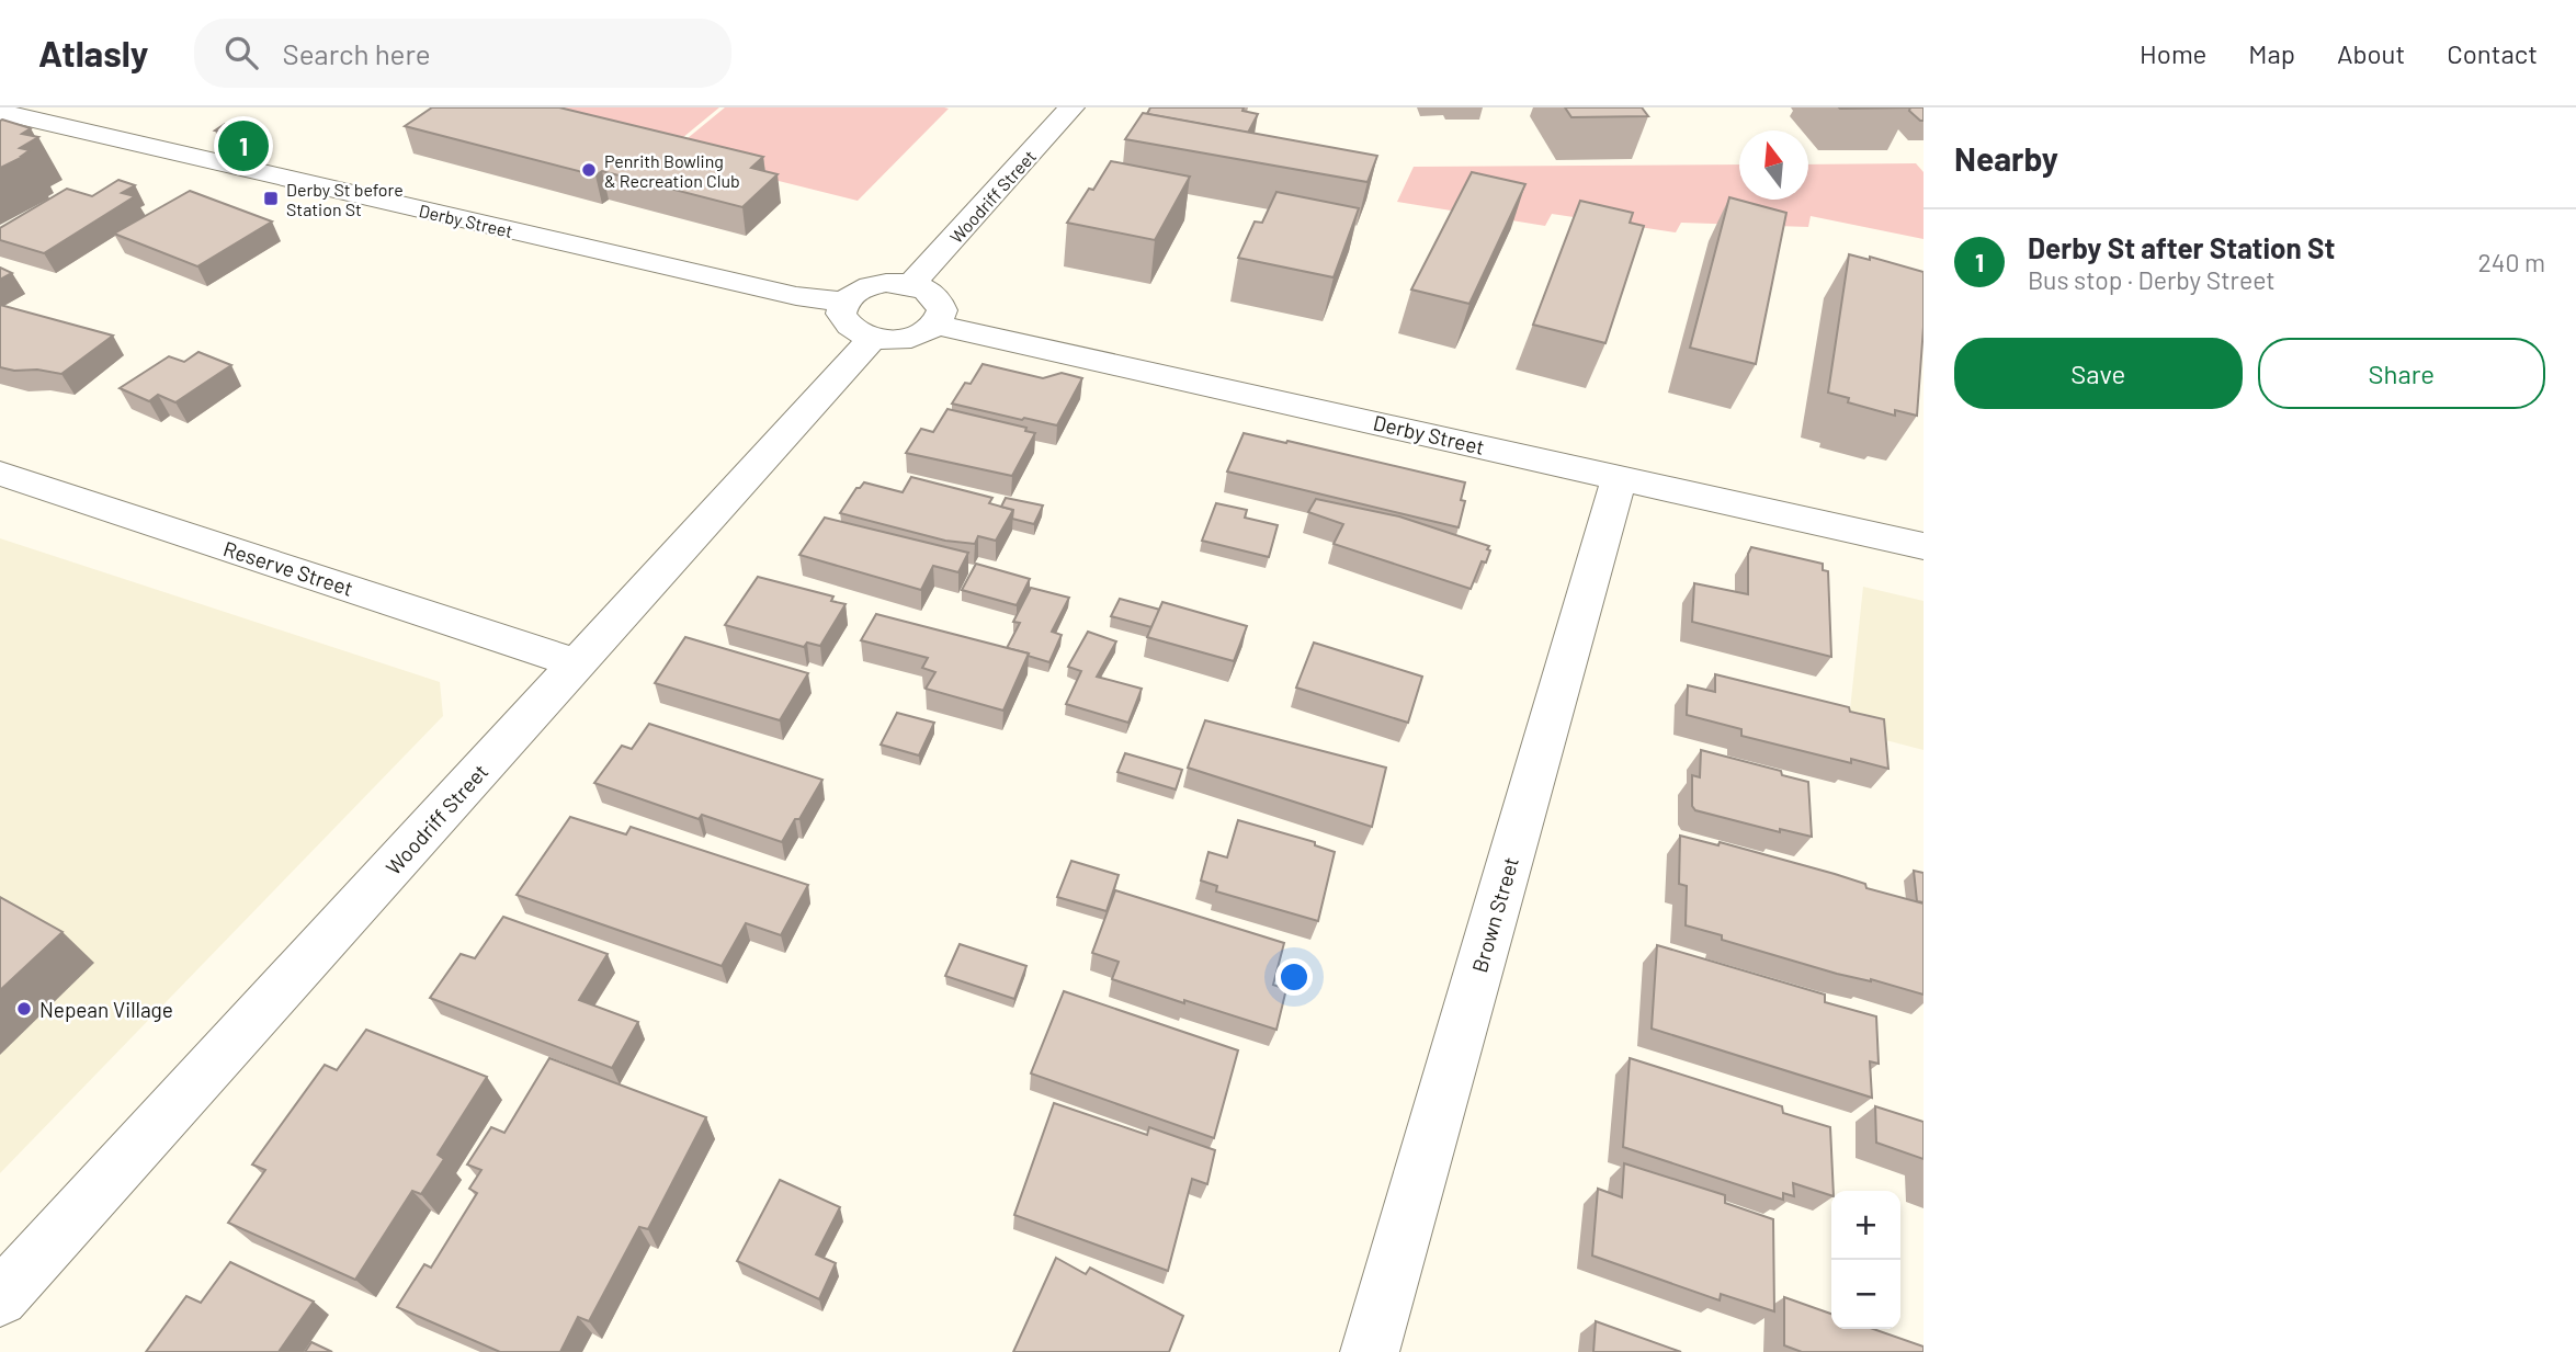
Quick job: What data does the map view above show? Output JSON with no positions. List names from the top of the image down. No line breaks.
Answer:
{"streets":{"street":["Woodriff Street","Derby Street","Reserve Street","Brown Street"]},"crossings":[["Woodriff Street","Derby Street"],["Woodriff Street","Reserve Street"],["Derby Street","Brown Street"]],"places":{"other":["Penrith Bowling & Recreation Club","Nepean Village"],"transit":["Derby St before Station St"]},"north":"top","page":{"header":"Atlasly","search":"Search here","nav":["Home","Map","About","Contact"],"heading":"Nearby","pins":"1","list":[{"mark":"1","name":"Derby St after Station St","note":"Bus stop · Derby Street","value":"240 m"}],"buttons":["Save","Share"],"map_buttons":["+","−"]}}
